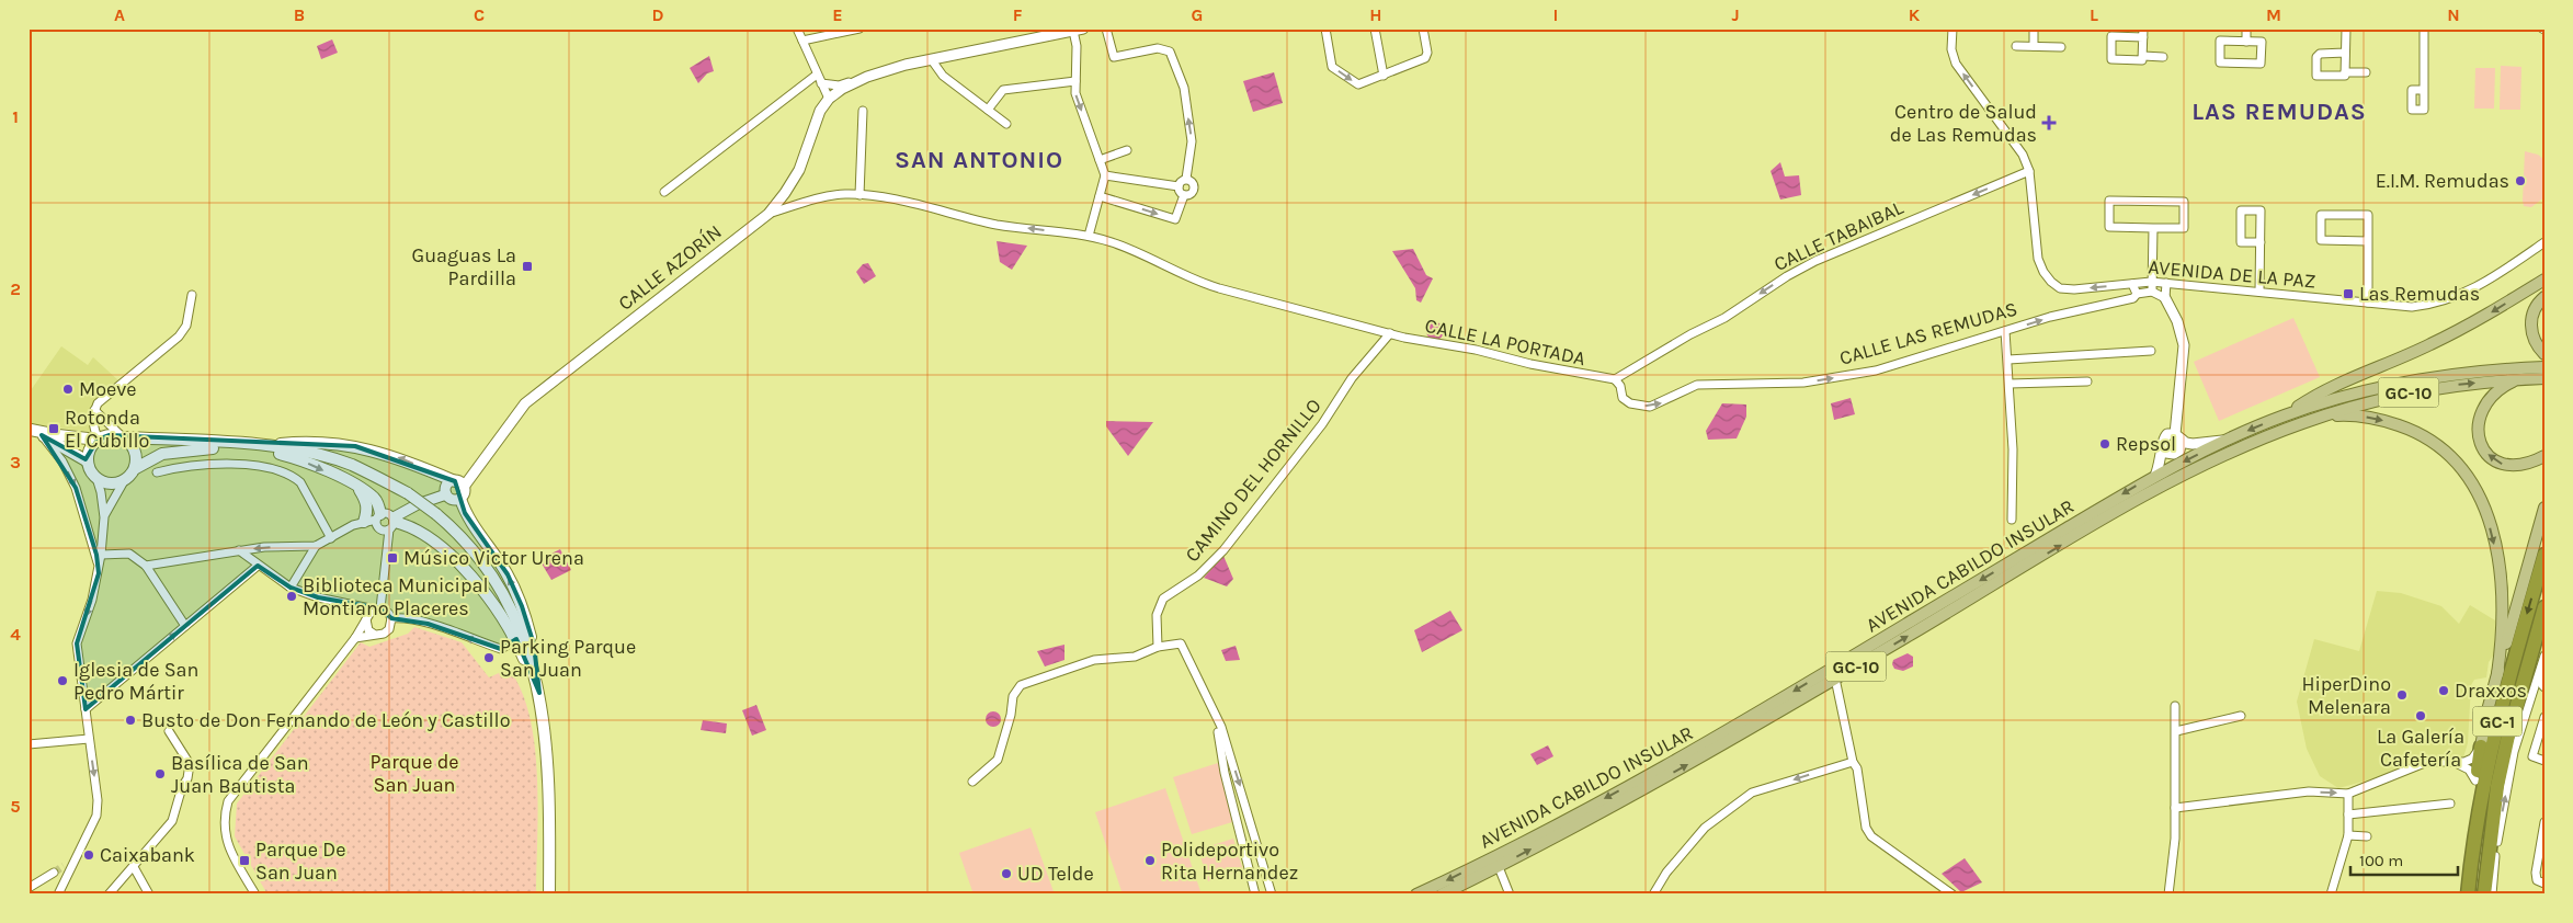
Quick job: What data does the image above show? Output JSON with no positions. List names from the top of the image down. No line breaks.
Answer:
{"streets":{"highway":["GC-1"],"main road":["GC-10","AVENIDA CABILDO INSULAR"],"street":["CALLE TABAIBAL","CALLE AZORÍN","AVENIDA DE LA PAZ","CALLE LAS REMUDAS","CALLE LA PORTADA","CAMINO DEL HORNILLO"]},"crossings":[["CALLE TABAIBAL","AVENIDA DE LA PAZ"],["CALLE TABAIBAL","CALLE LAS REMUDAS"],["CALLE TABAIBAL","CALLE LA PORTADA"],["CALLE AZORÍN","CALLE LA PORTADA"],["CALLE LAS REMUDAS","CALLE LA PORTADA"],["CALLE LA PORTADA","CAMINO DEL HORNILLO"]],"one_way":["CALLE TABAIBAL","AVENIDA DE LA PAZ"],"districts":["LAS REMUDAS","SAN ANTONIO"],"parks":["Parque de San Juan"],"places":{"health":["Centro de Salud de Las Remudas"],"other":["E.I.M. Remudas","Moeve","Repsol","Biblioteca Municipal Montiano Placeres","Parking Parque San Juan","Iglesia de San Pedro Mártir","Draxxos","HiperDino Melenara","La Galería Cafetería","Busto de Don Fernando de León y Castillo","Basílica de San Juan Bautista","Caixabank","Polideportivo Rita Hernandez","UD Telde"],"transit":["Guaguas La Pardilla","Las Remudas","Rotonda El Cubillo","Músico Victor Urena","Parque De San Juan"]},"scale_bar":"100 m","grid":{"columns":["A","B","C","D","E","F","G","H","I","J","K","L","M","N"],"rows":["1","2","3","4","5"]}}
